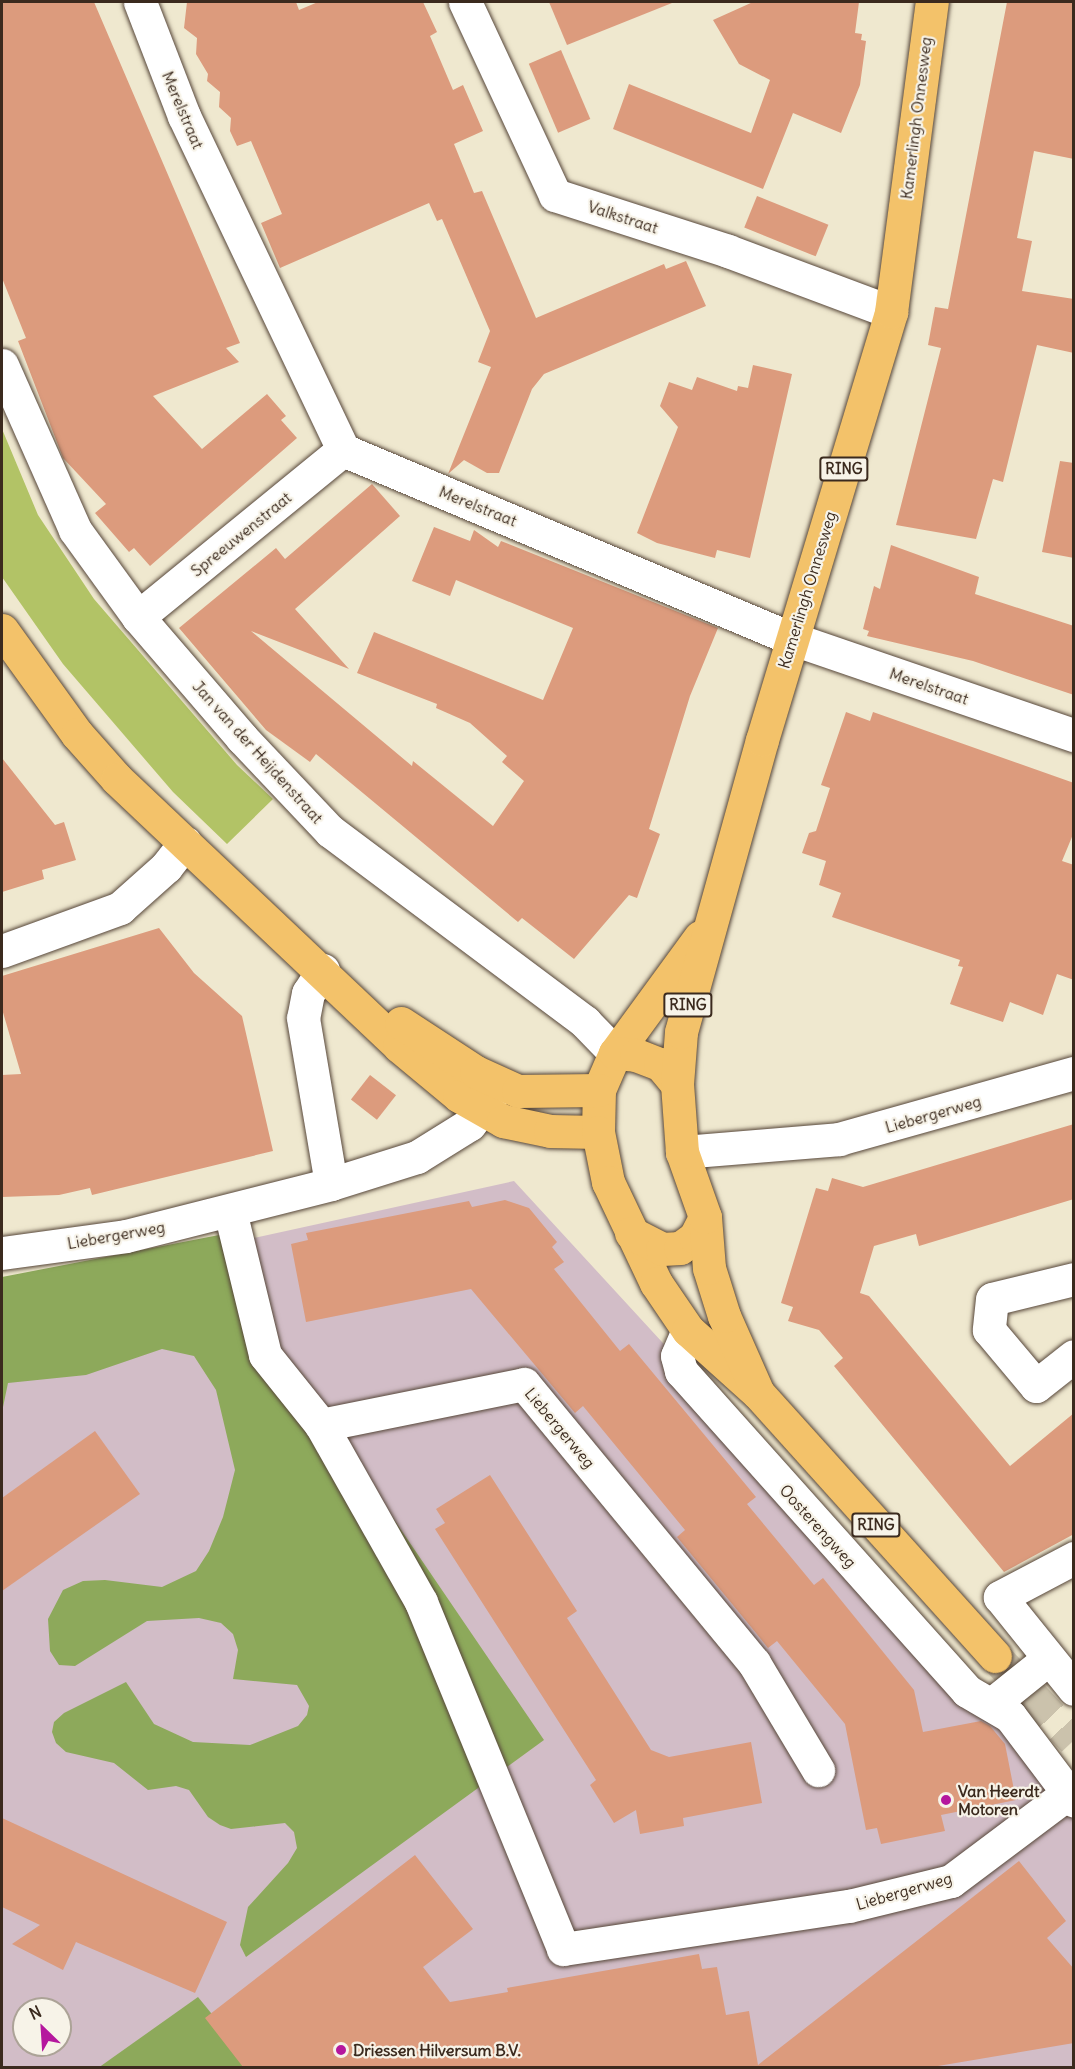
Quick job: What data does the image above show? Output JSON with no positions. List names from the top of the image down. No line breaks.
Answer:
{"streets":{"main road":["Kamerlingh Onnesweg","RING"],"street":["Merelstraat","Valkstraat","Spreeuwenstraat","Jan van der Heijdenstraat","Liebergerweg","Oosterengweg"]},"crossings":[["Merelstraat","Kamerlingh Onnesweg"],["Merelstraat","Spreeuwenstraat"],["Kamerlingh Onnesweg","Valkstraat"],["Kamerlingh Onnesweg","RING"],["Kamerlingh Onnesweg","Jan van der Heijdenstraat"],["RING","Liebergerweg"],["RING","Oosterengweg"],["Spreeuwenstraat","Jan van der Heijdenstraat"],["Liebergerweg","Oosterengweg"]],"places":["Van Heerdt Motoren","Driessen Hilversum B.V."],"north":"top left"}
